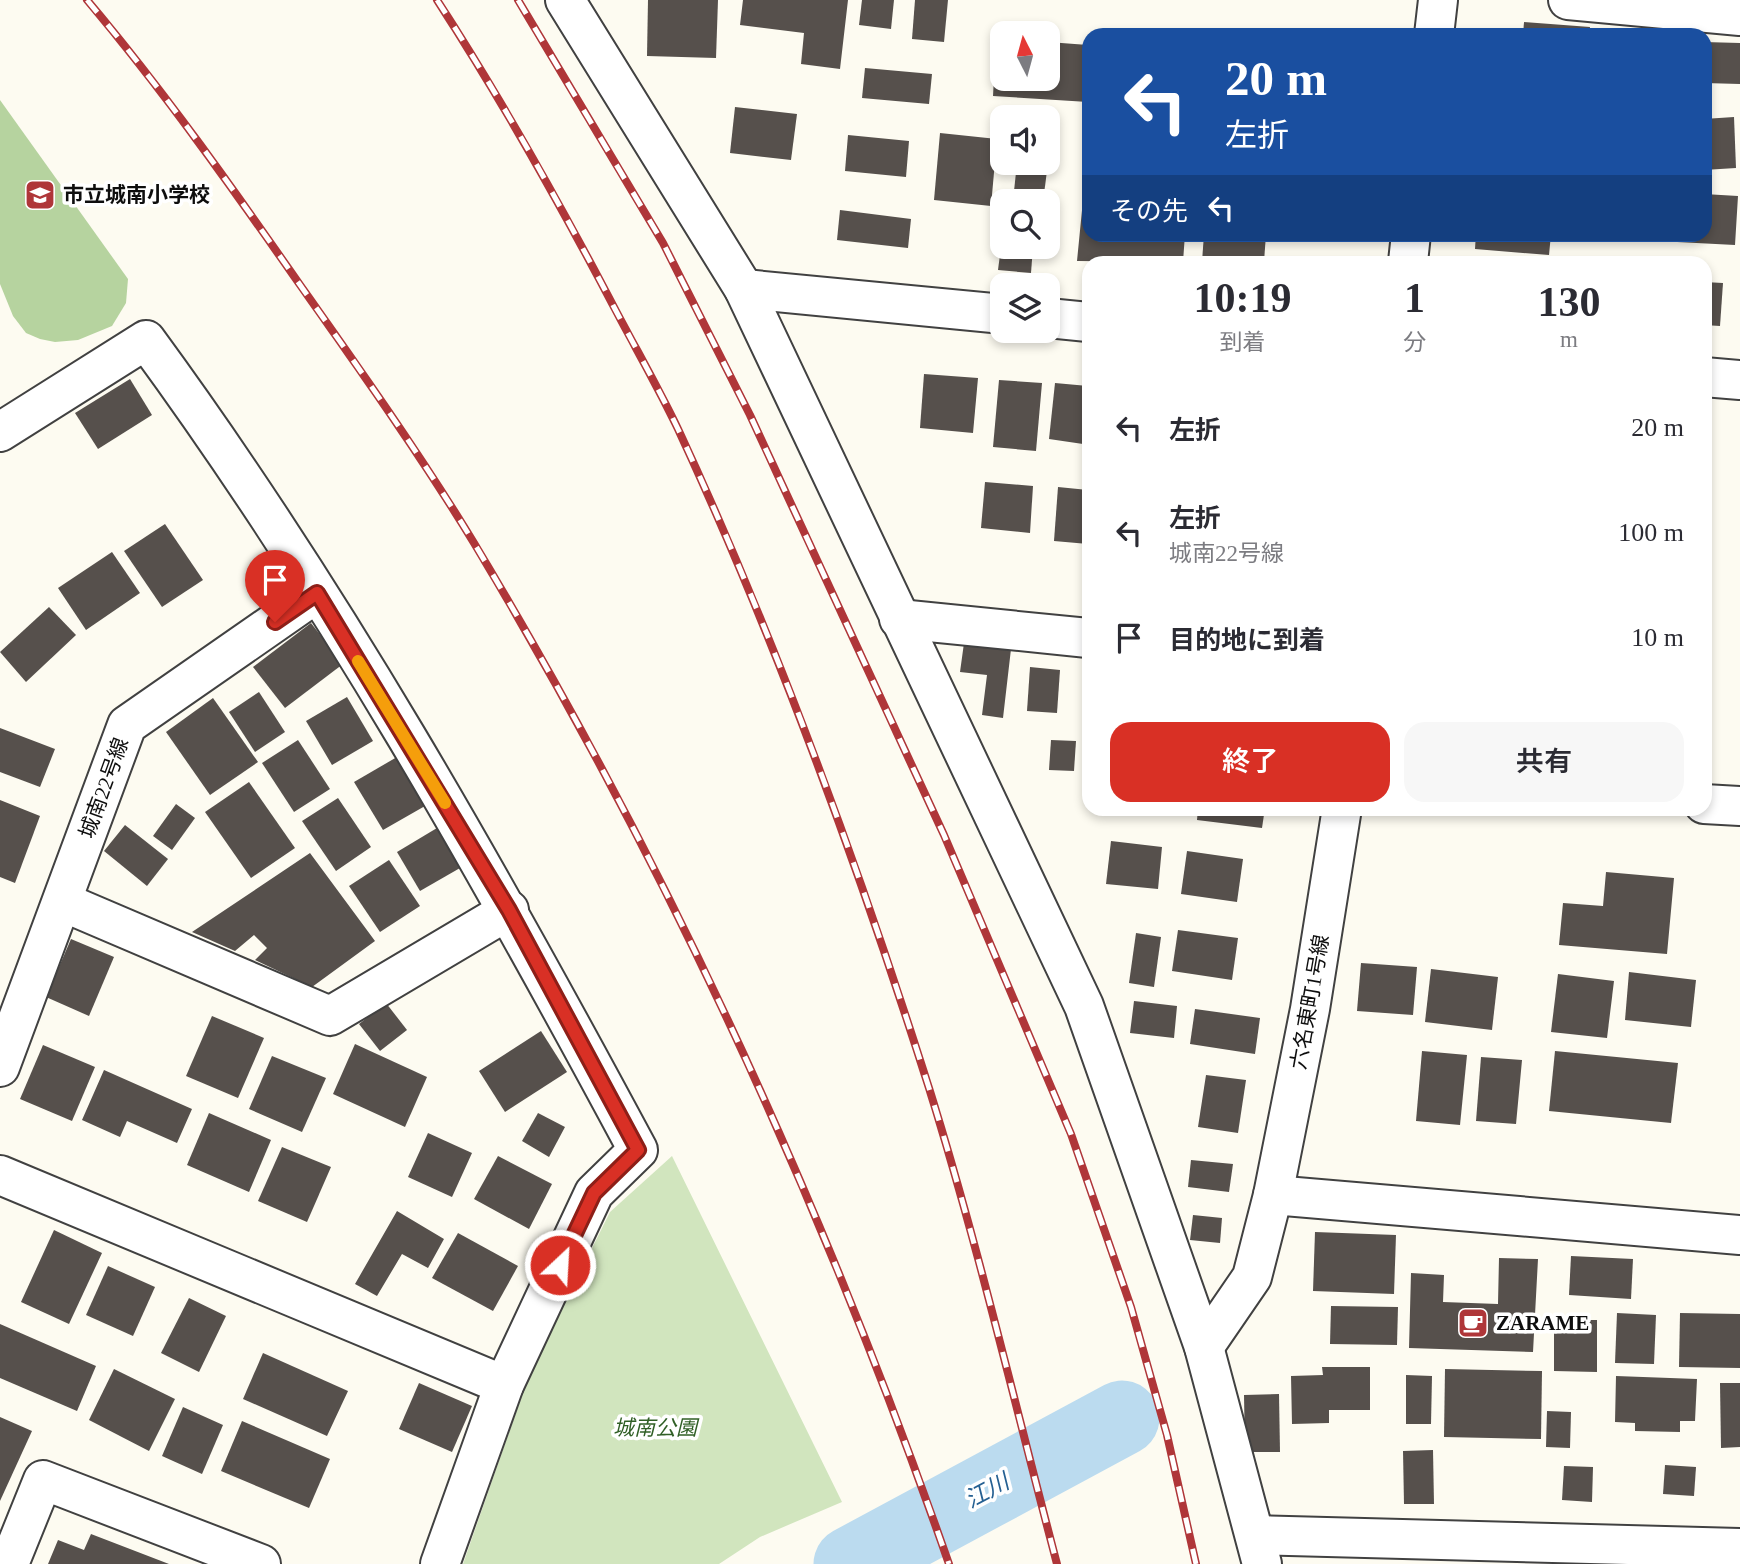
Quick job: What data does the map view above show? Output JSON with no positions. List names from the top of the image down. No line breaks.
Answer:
{"streets":{"street":["城南22号線","六名東町1号線"]},"water":["江川"],"parks":["城南公園"],"places":{"school or university":["市立城南小学校"],"cafe":["ZARAME"]},"north":"top","page":{"turn":["20 m","左折"],"then":"その先","eta":["10:19","到着","1","分","130","m"],"list":[{"name":"左折","value":"20 m"},{"name":"左折","note":"城南22号線","value":"100 m"},{"name":"目的地に到着","value":"10 m"}],"buttons":["終了","共有"]}}
